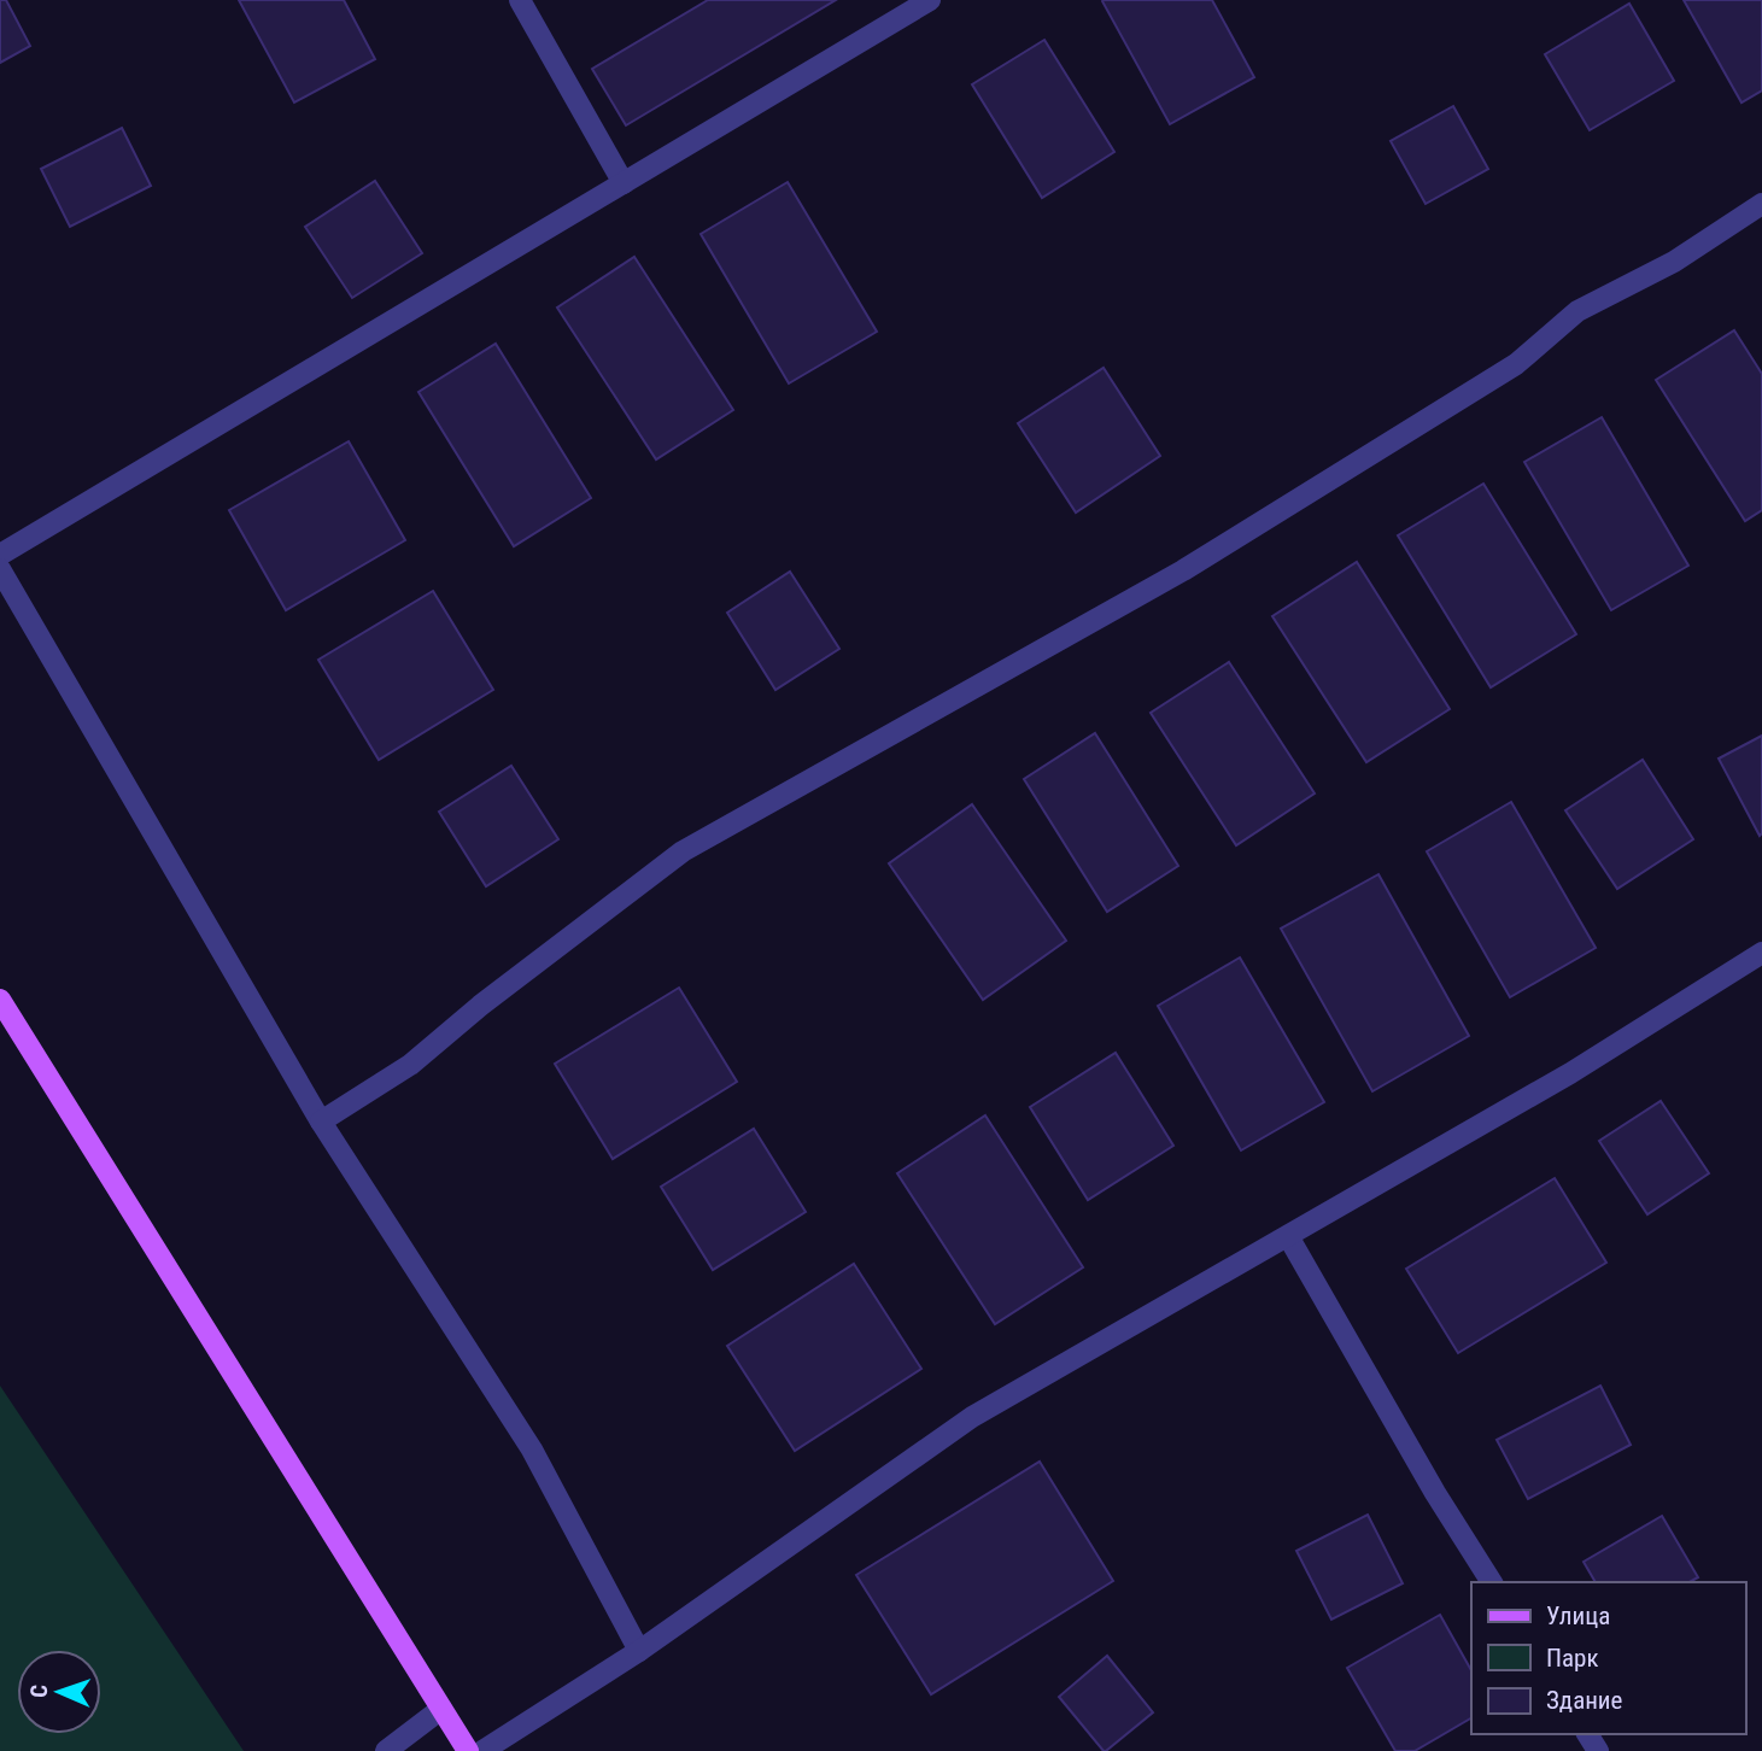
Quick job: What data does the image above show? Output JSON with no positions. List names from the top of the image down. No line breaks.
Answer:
{"legend":["Улица","Парк","Здание"],"north":"left"}
